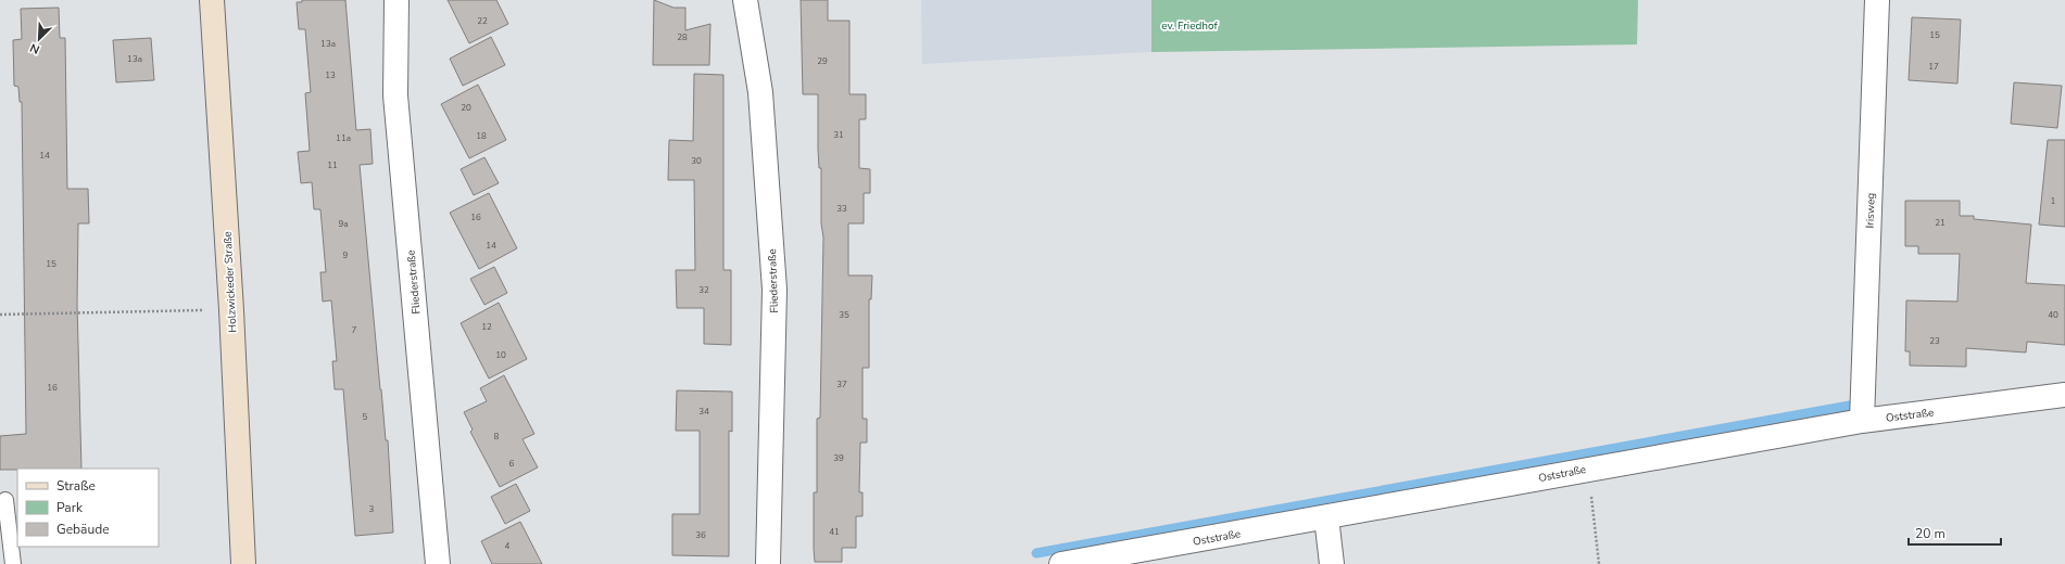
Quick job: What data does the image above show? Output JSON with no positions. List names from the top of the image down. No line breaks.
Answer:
{"streets":{"street":["Irisweg","Fliederstraße","Holzwickeder Straße","Oststraße"]},"crossings":[["Irisweg","Oststraße"]],"parks":["ev. Friedhof"],"house_numbers":["22","15","28","13a","13a","29","17","13","20","31","18","11a","14","30","11","1","33","16","21","9a","14","9","15","32","35","40","12","7","23","10","37","16","34","5","8","39","6","3","41","36","4"],"legend":["Straße","Park","Gebäude"],"scale_bar":"20 m","north":"bottom left"}
